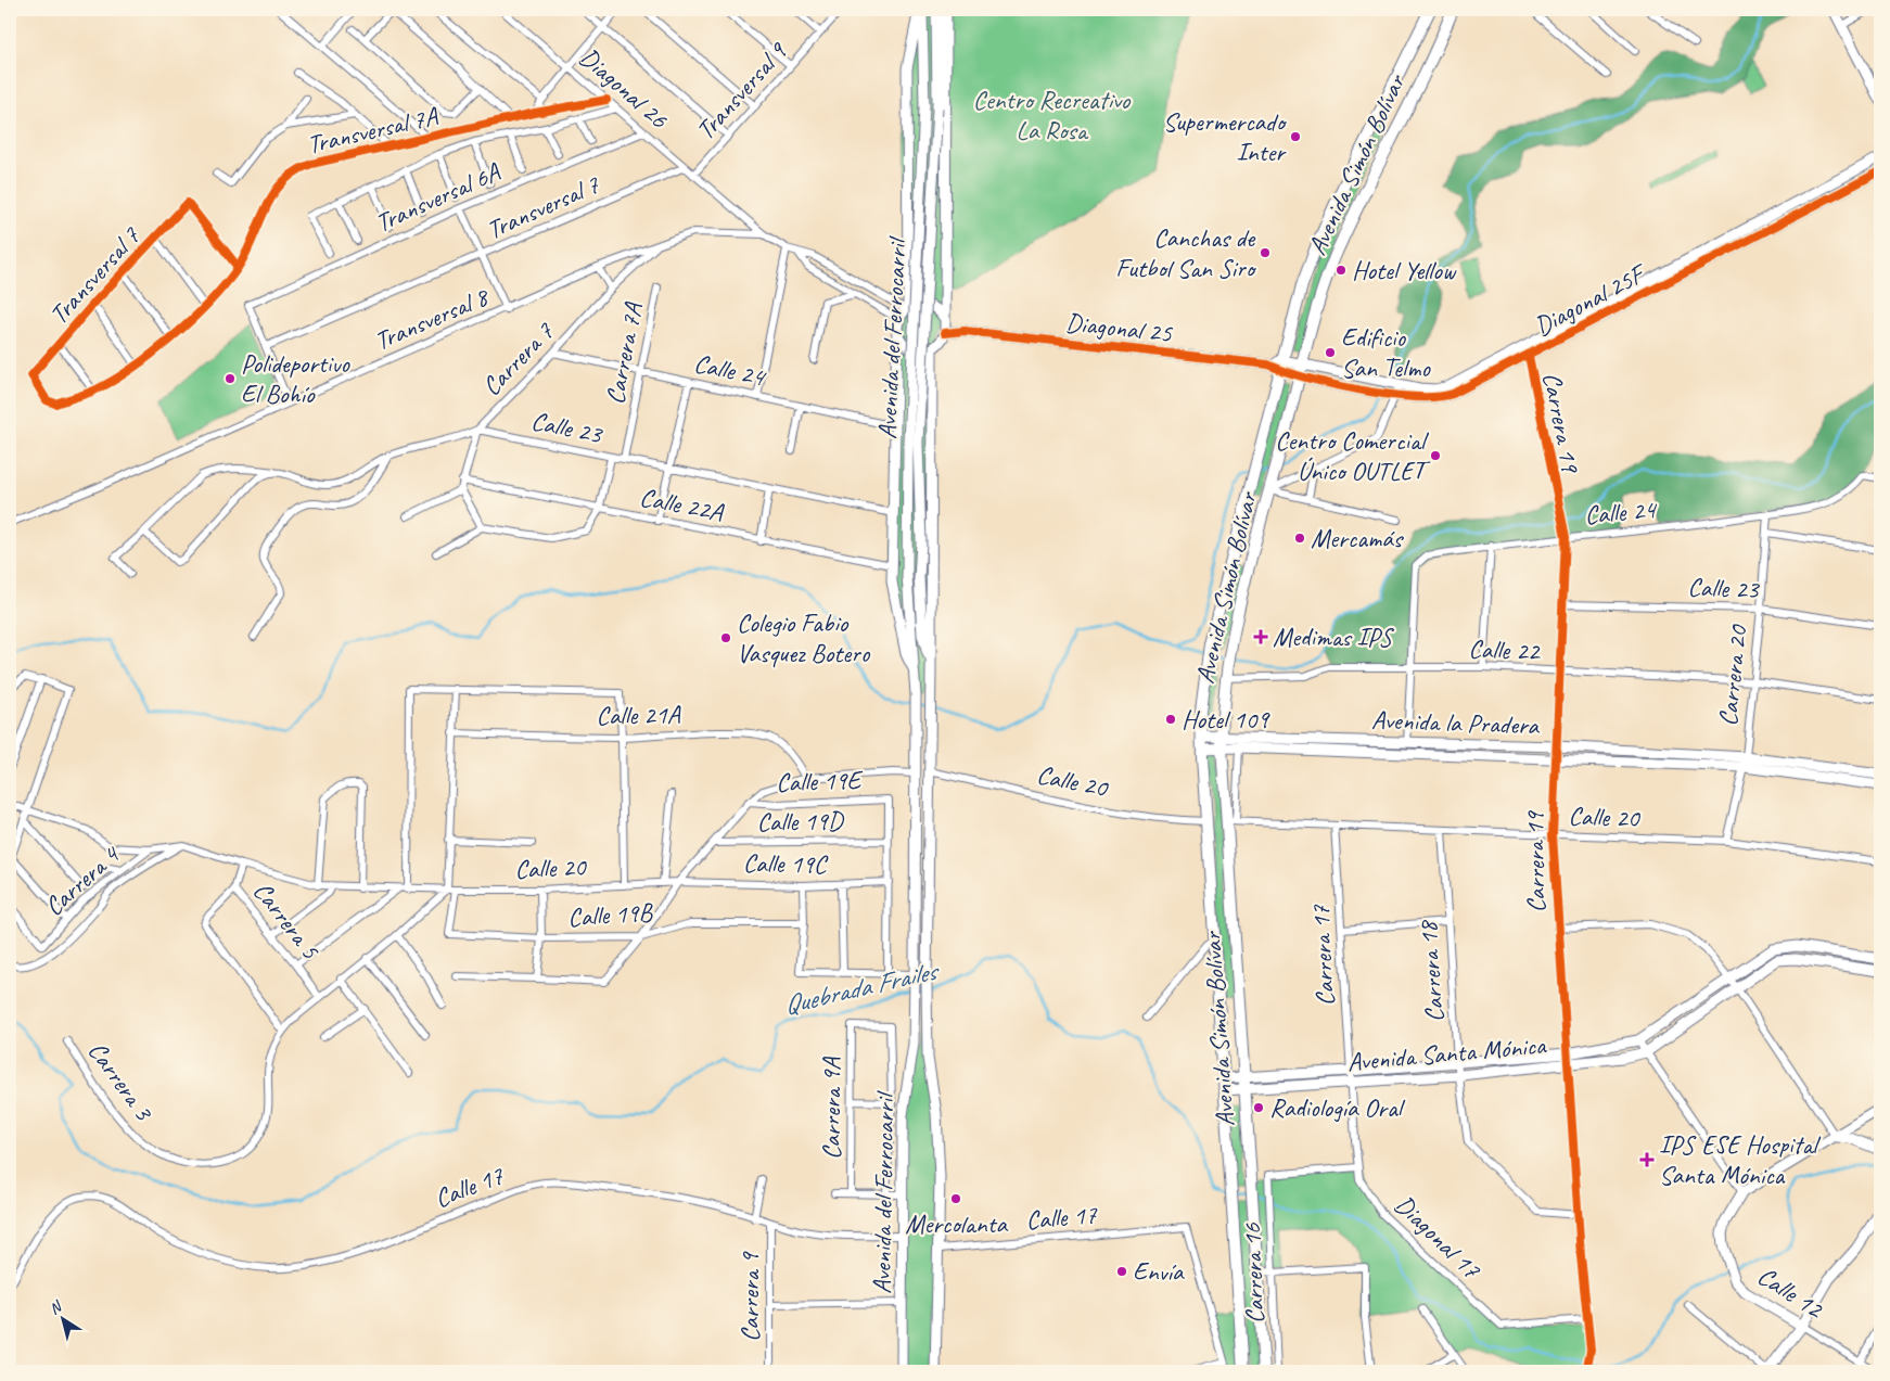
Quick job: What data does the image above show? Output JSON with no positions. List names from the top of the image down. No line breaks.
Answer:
{"streets":{"main road":["Avenida Simón Bolívar"],"street":["Diagonal 26","Transversal 9","Transversal 7A","Transversal 6A","Transversal 7","Diagonal 25F","Transversal 8","Diagonal 25","Avenida del Ferrocarril","Carrera 7A","Carrera 7","Calle 24","Carrera 19","Calle 23","Calle 22A","Calle 22","Carrera 20","Calle 21A","Avenida la Pradera","Calle 19E","Calle 20","Calle 19D","Calle 19C","Carrera 4","Calle 19B","Carrera 5","Carrera 17","Carrera 18","Avenida Santa Mónica","Carrera 3","Carrera 9A","Calle 17","Diagonal 17","Carrera 16","Calle 12","Carrera 9"]},"crossings":[["Diagonal 26","Transversal 9"],["Diagonal 26","Transversal 7A"],["Diagonal 26","Transversal 6A"],["Diagonal 26","Transversal 7"],["Diagonal 26","Transversal 8"],["Diagonal 26","Diagonal 25"],["Transversal 7A","Transversal 7"],["Avenida Simón Bolívar","Diagonal 25F"],["Avenida Simón Bolívar","Diagonal 25"],["Avenida Simón Bolívar","Calle 22"],["Avenida Simón Bolívar","Avenida la Pradera"],["Avenida Simón Bolívar","Calle 20"],["Avenida Simón Bolívar","Avenida Santa Mónica"],["Transversal 6A","Transversal 7"],["Diagonal 25F","Carrera 19"],["Transversal 8","Carrera 7"],["Avenida del Ferrocarril","Calle 20"],["Avenida del Ferrocarril","Calle 17"],["Carrera 7A","Calle 24"],["Carrera 7A","Calle 23"],["Carrera 7","Calle 24"],["Carrera 7","Calle 23"],["Carrera 7","Calle 22A"],["Calle 24","Carrera 19"],["Calle 24","Calle 22"],["Calle 24","Carrera 20"],["Carrera 19","Calle 23"],["Carrera 19","Calle 22"],["Carrera 19","Avenida la Pradera"],["Carrera 19","Calle 20"],["Carrera 19","Carrera 18"],["Carrera 19","Avenida Santa Mónica"],["Carrera 19","Diagonal 17"],["Calle 23","Carrera 20"],["Calle 22","Carrera 20"],["Carrera 20","Avenida la Pradera"],["Carrera 20","Calle 20"],["Calle 19E","Calle 19D"],["Calle 20","Calle 19C"],["Calle 20","Carrera 4"],["Calle 20","Calle 19B"],["Calle 20","Carrera 5"],["Calle 20","Carrera 17"],["Calle 20","Carrera 18"],["Carrera 5","Carrera 3"],["Carrera 17","Avenida Santa Mónica"],["Carrera 17","Diagonal 17"],["Carrera 18","Avenida Santa Mónica"],["Avenida Santa Mónica","Diagonal 17"],["Calle 17","Carrera 9"],["Diagonal 17","Carrera 16"]],"water":["Quebrada Frailes"],"parks":["Centro Recreativo La Rosa"],"places":{"other":["Supermercado Inter","Canchas de Futbol San Siro","Hotel Yellow","Edificio San Telmo","Polideportivo El Bohío","Centro Comercial Único OUTLET","Mercamás","Colegio Fabio Vasquez Botero","Hotel 109","Radiología Oral","Mercolanta","Envía"],"health":["Medimas IPS","IPS ESE Hospital Santa Mónica"]},"north":"top left"}
